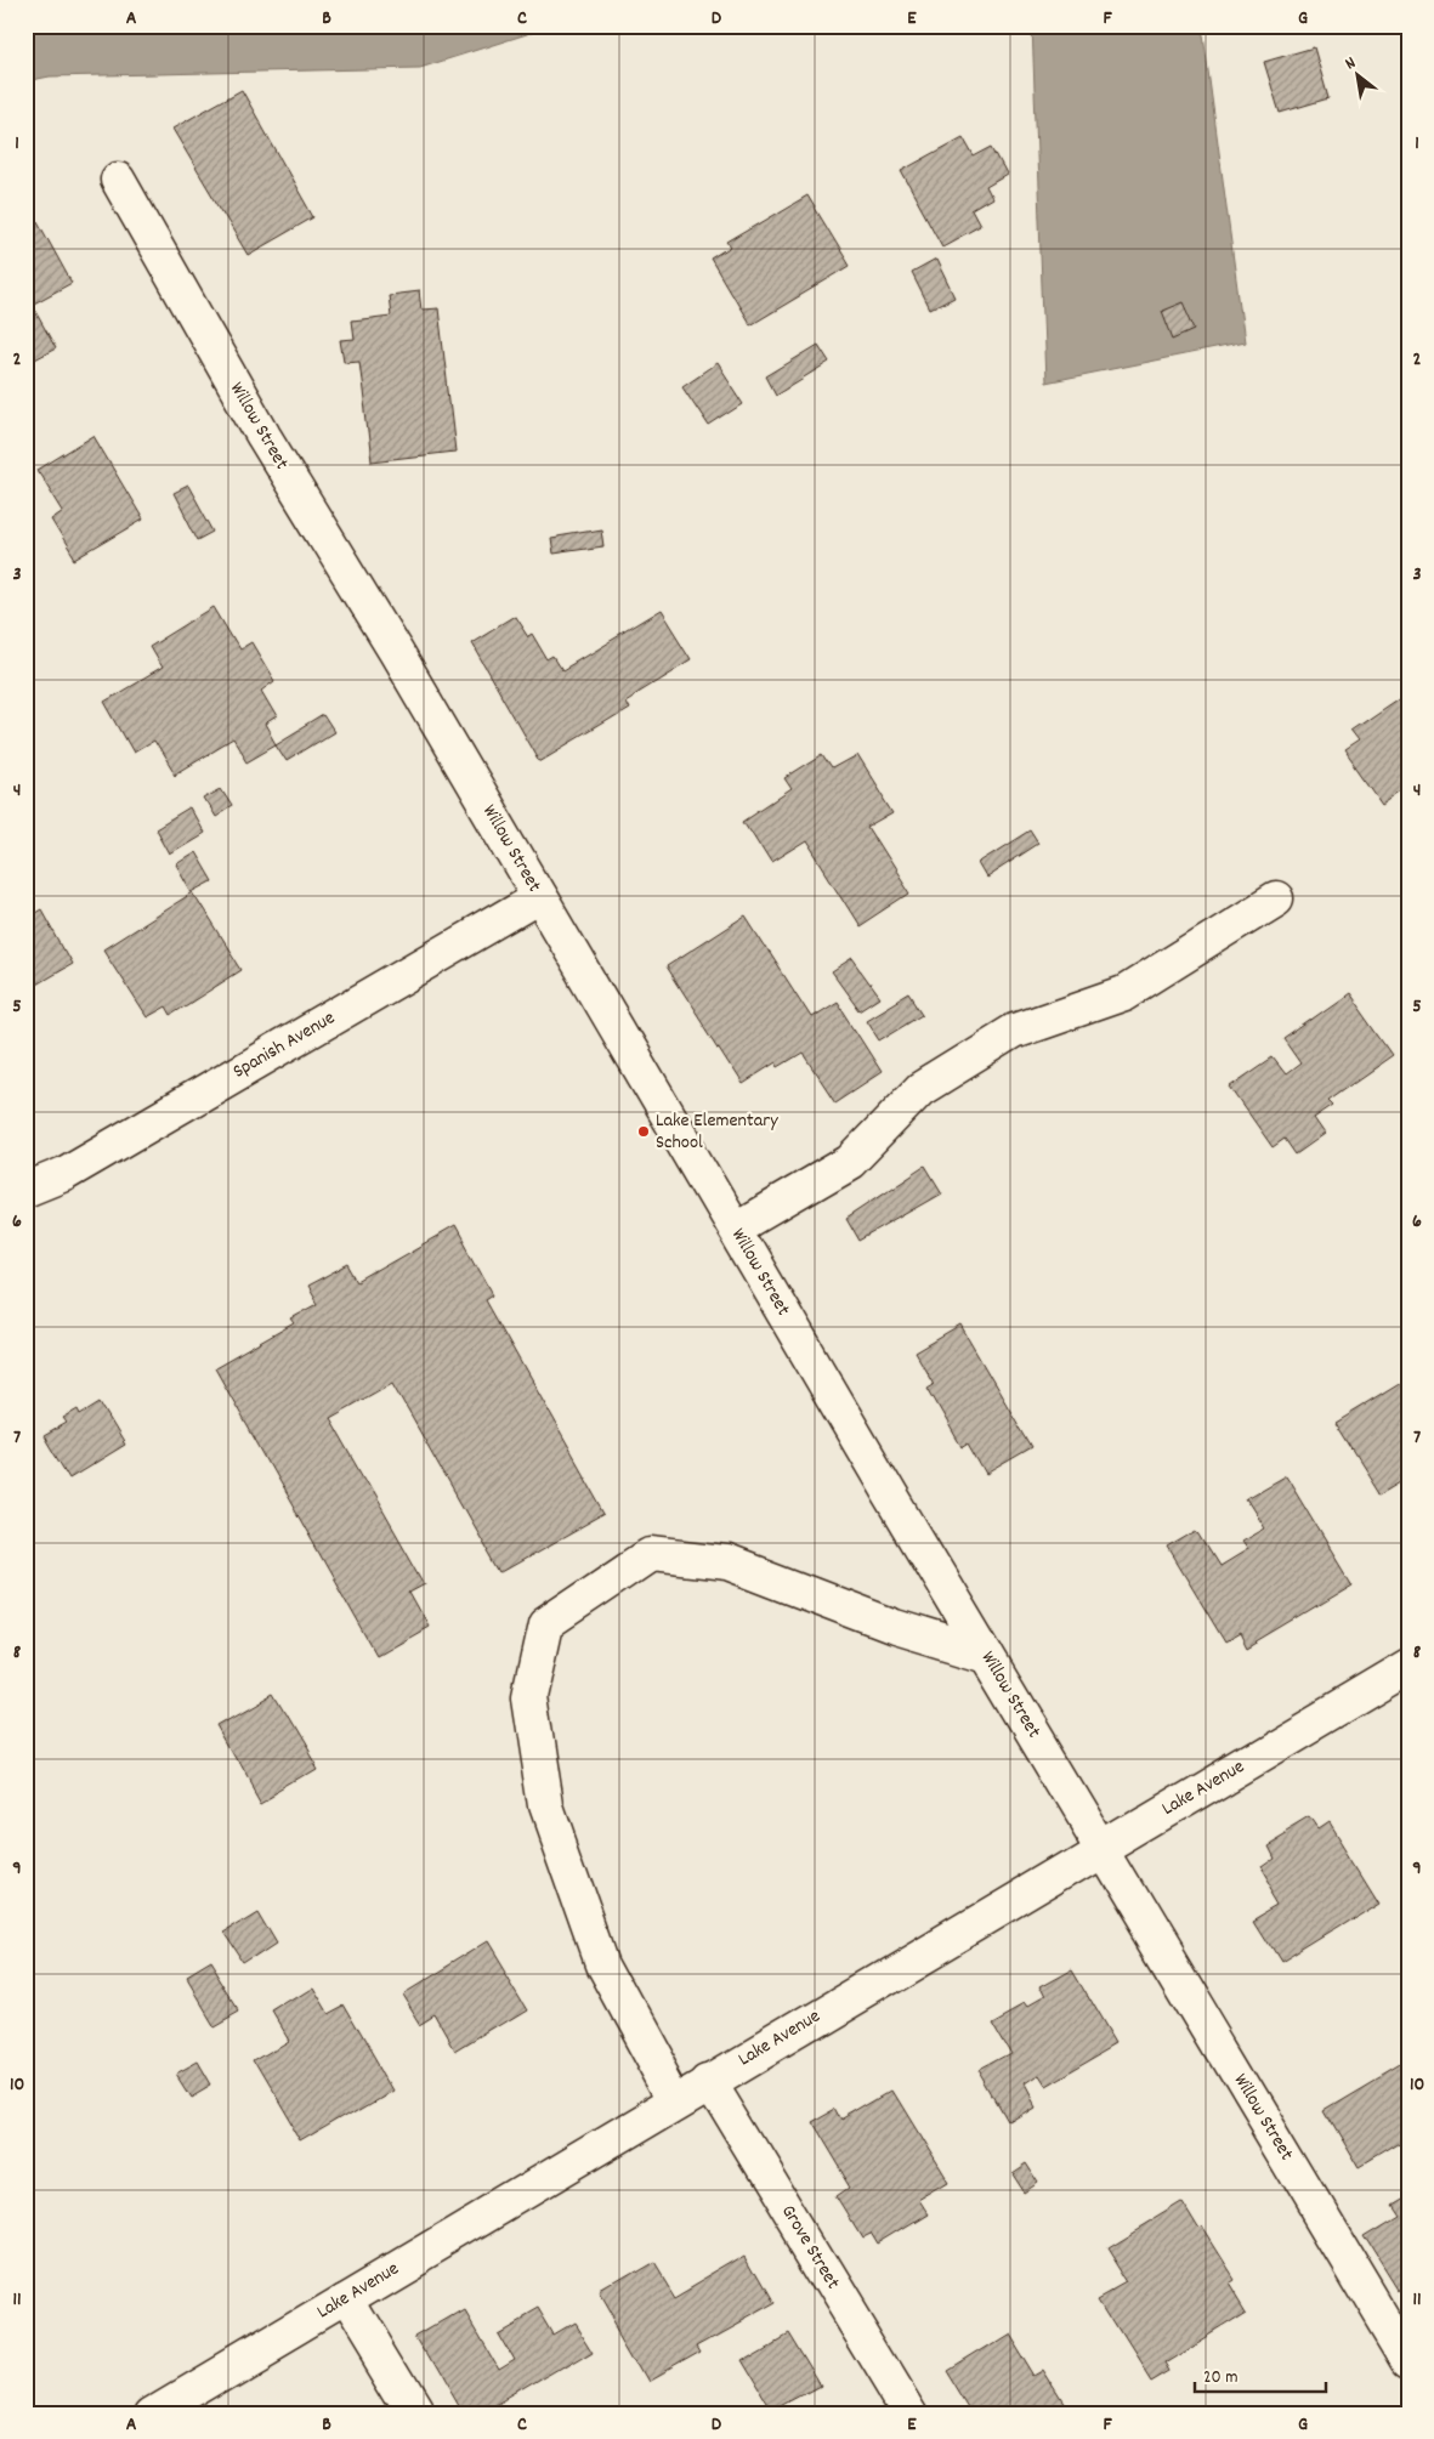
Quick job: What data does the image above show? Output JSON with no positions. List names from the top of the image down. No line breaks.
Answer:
{"streets":{"street":["Willow Street","Spanish Avenue","Lake Avenue","Grove Street"]},"crossings":[["Willow Street","Spanish Avenue"],["Willow Street","Lake Avenue"],["Lake Avenue","Grove Street"]],"places":["Lake Elementary School"],"scale_bar":"20 m","north":"top left","grid":{"columns":["A","B","C","D","E","F","G"],"rows":["1","2","3","4","5","6","7","8","9","10","11"]}}
